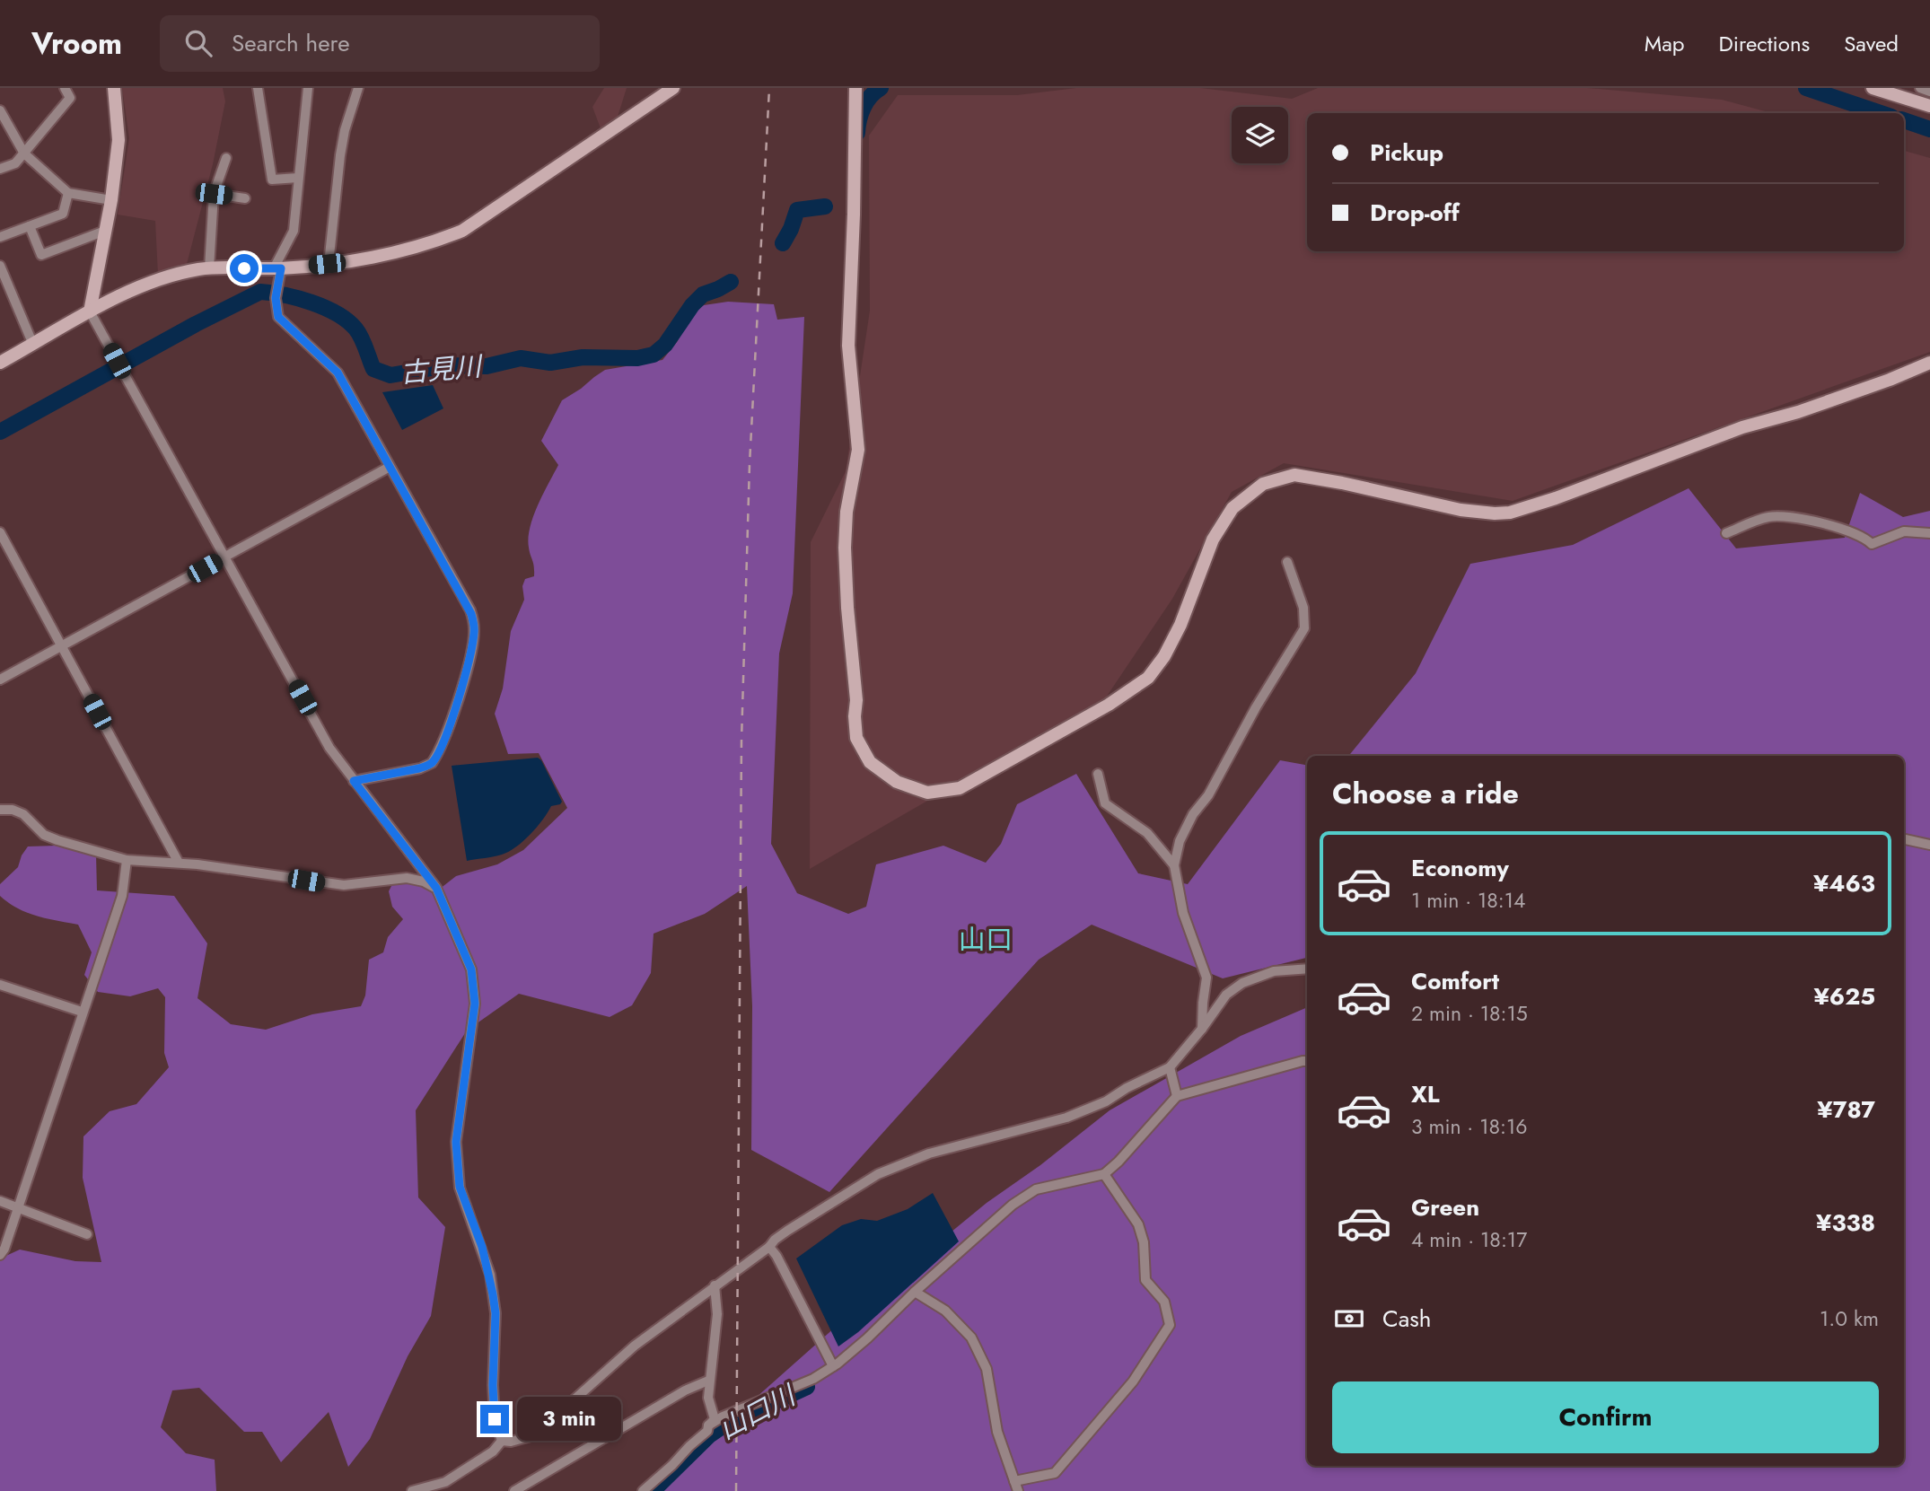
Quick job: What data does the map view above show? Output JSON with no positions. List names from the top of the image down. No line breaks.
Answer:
{"districts":["山口"],"water":["古見川","山口川"],"page":{"header":"Vroom","search":"Search here","nav":["Map","Directions","Saved"],"banner":["Pickup","Drop-off"],"heading":"Choose a ride","list":[{"name":"Economy","note":"1 min · 18:14","value":"¥463"},{"name":"Comfort","note":"2 min · 18:15","value":"¥625"},{"name":"XL","note":"3 min · 18:16","value":"¥787"},{"name":"Green","note":"4 min · 18:17","value":"¥338"}],"pay":["Cash","1.0 km"],"buttons":"Confirm","bubble":"3 min"}}
